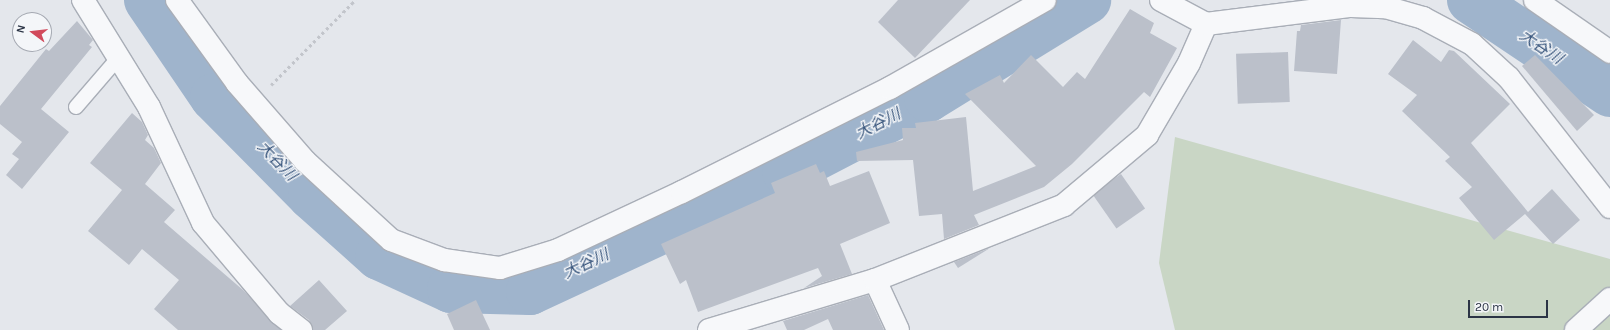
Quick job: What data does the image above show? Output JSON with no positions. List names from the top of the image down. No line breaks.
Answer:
{"water":["大谷川"],"scale_bar":"20 m","north":"left"}
